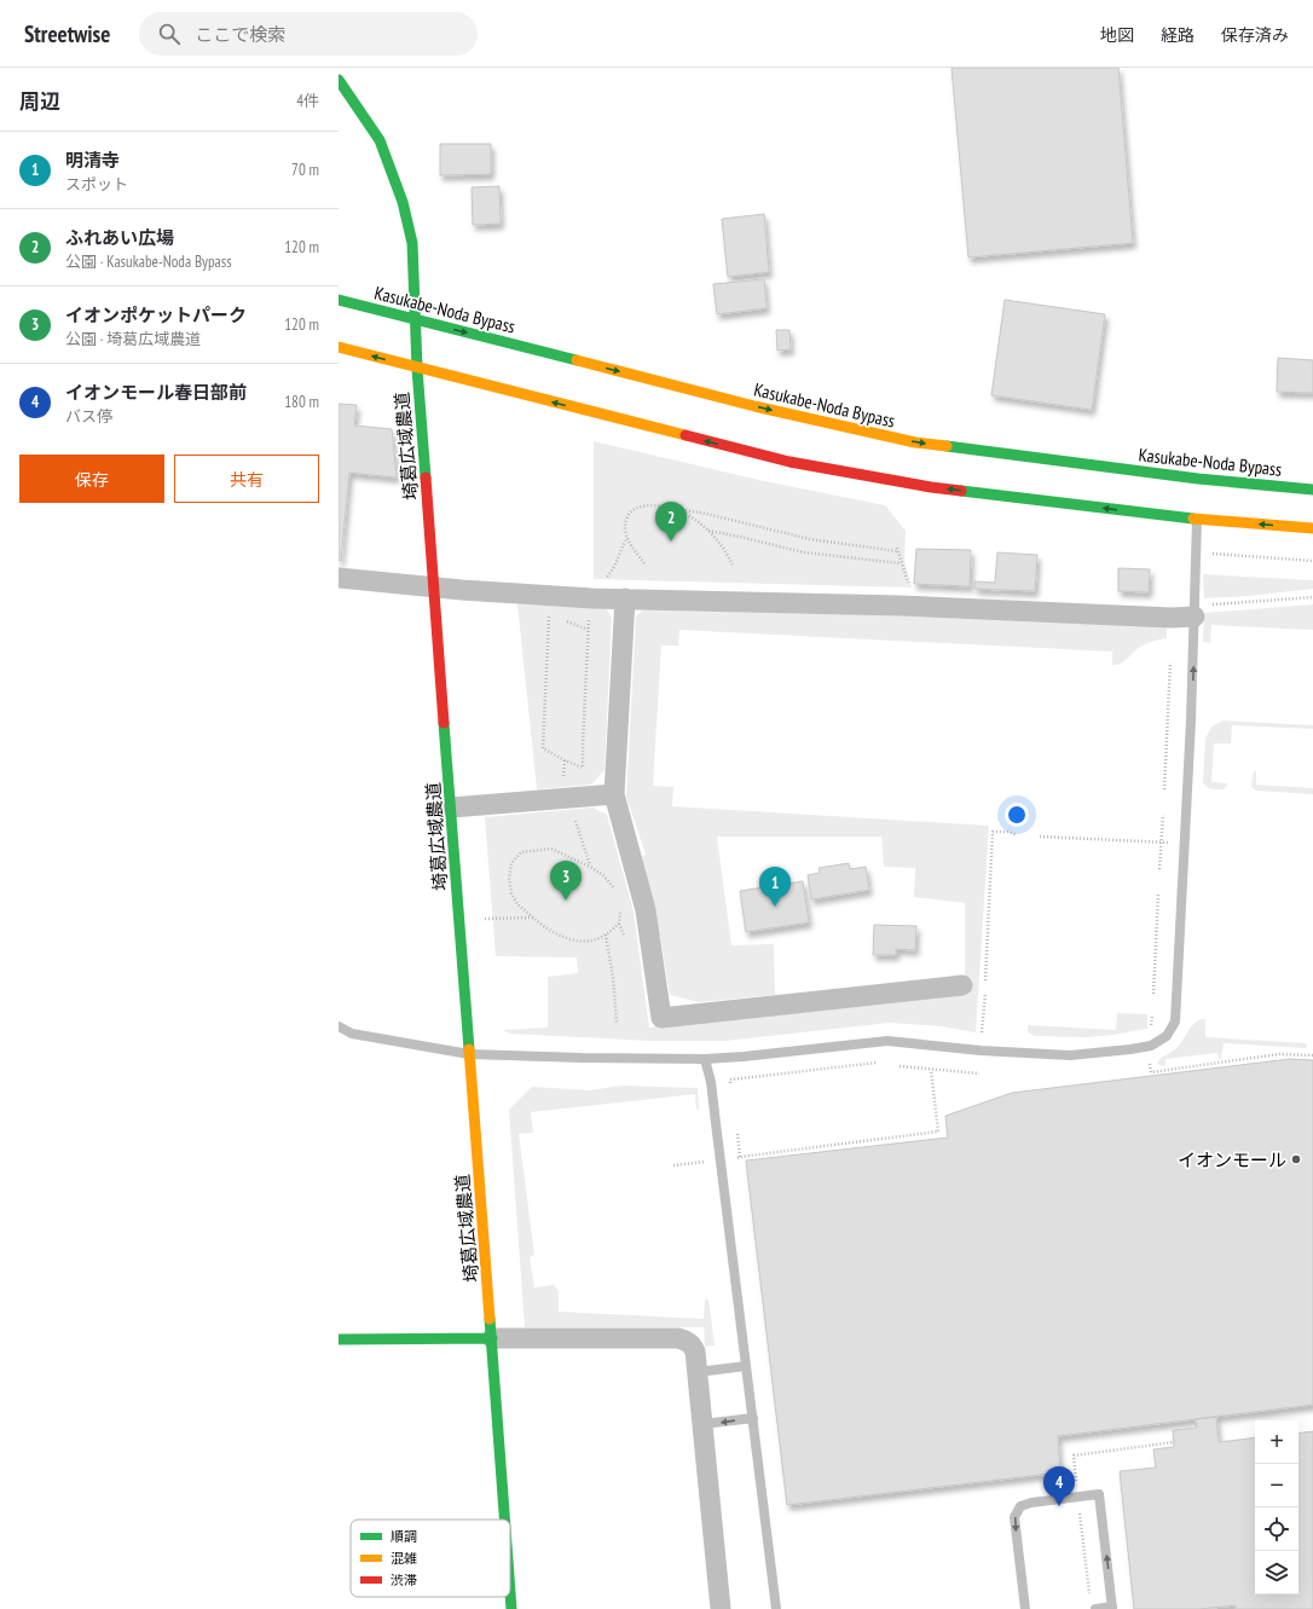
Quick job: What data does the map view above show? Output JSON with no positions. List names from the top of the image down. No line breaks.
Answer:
{"streets":{"main road":["Kasukabe-Noda Bypass","埼葛広域農道"]},"crossings":[["Kasukabe-Noda Bypass","埼葛広域農道"]],"places":["イオンモール"],"legend":["順調","混雑","渋滞"],"page":{"header":"Streetwise","search":"ここで検索","nav":["地図","経路","保存済み"],"heading":["周辺","4件"],"list":[{"mark":"1","name":"明清寺","note":"スポット","value":"70 m"},{"mark":"2","name":"ふれあい広場","note":"公園 · Kasukabe-Noda Bypass","value":"120 m"},{"mark":"3","name":"イオンポケットパーク","note":"公園 · 埼葛広域農道","value":"120 m"},{"mark":"4","name":"イオンモール春日部前","note":"バス停","value":"180 m"}],"buttons":["保存","共有"],"pins":["2","3","1","4"],"map_buttons":["+","−"]}}
